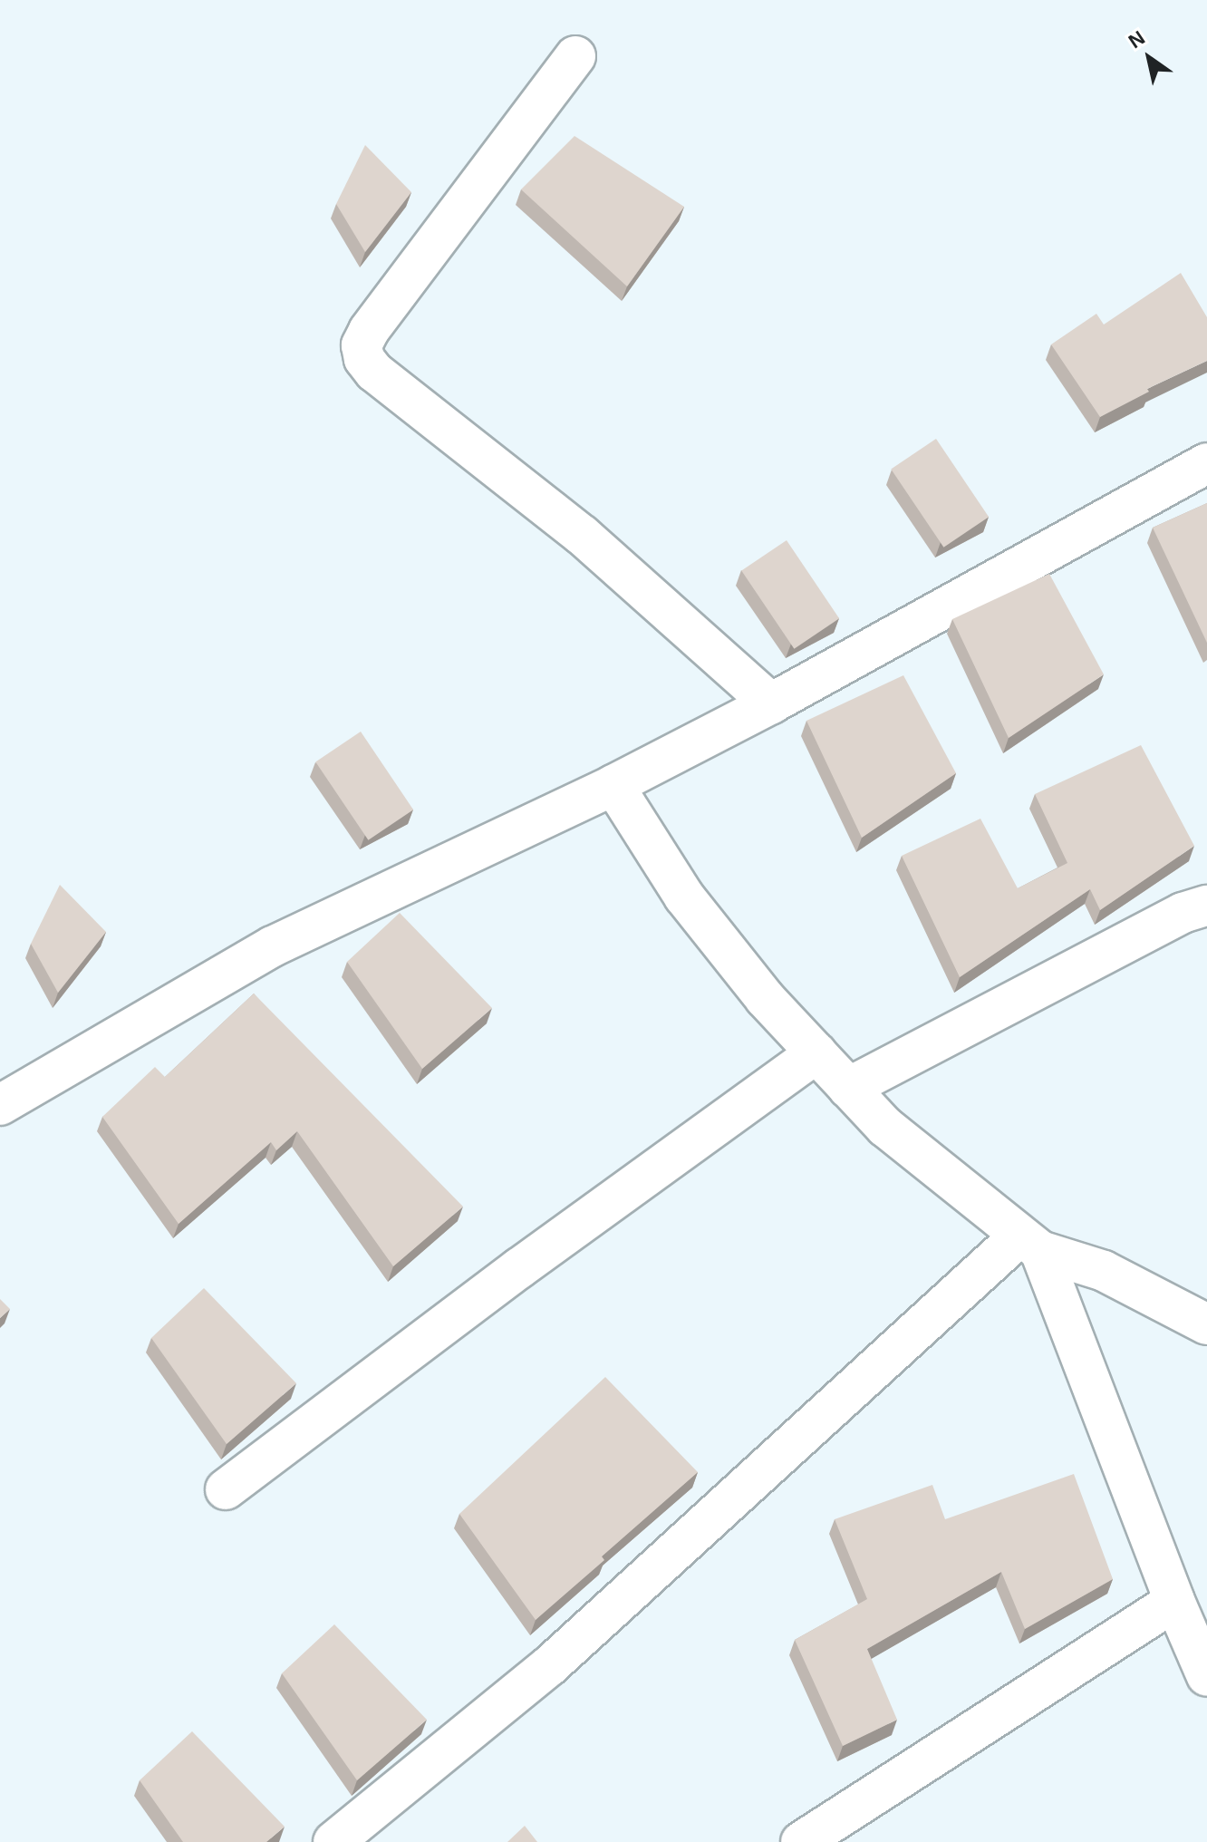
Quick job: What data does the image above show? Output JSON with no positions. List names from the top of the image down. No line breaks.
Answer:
{"north":"top left"}
